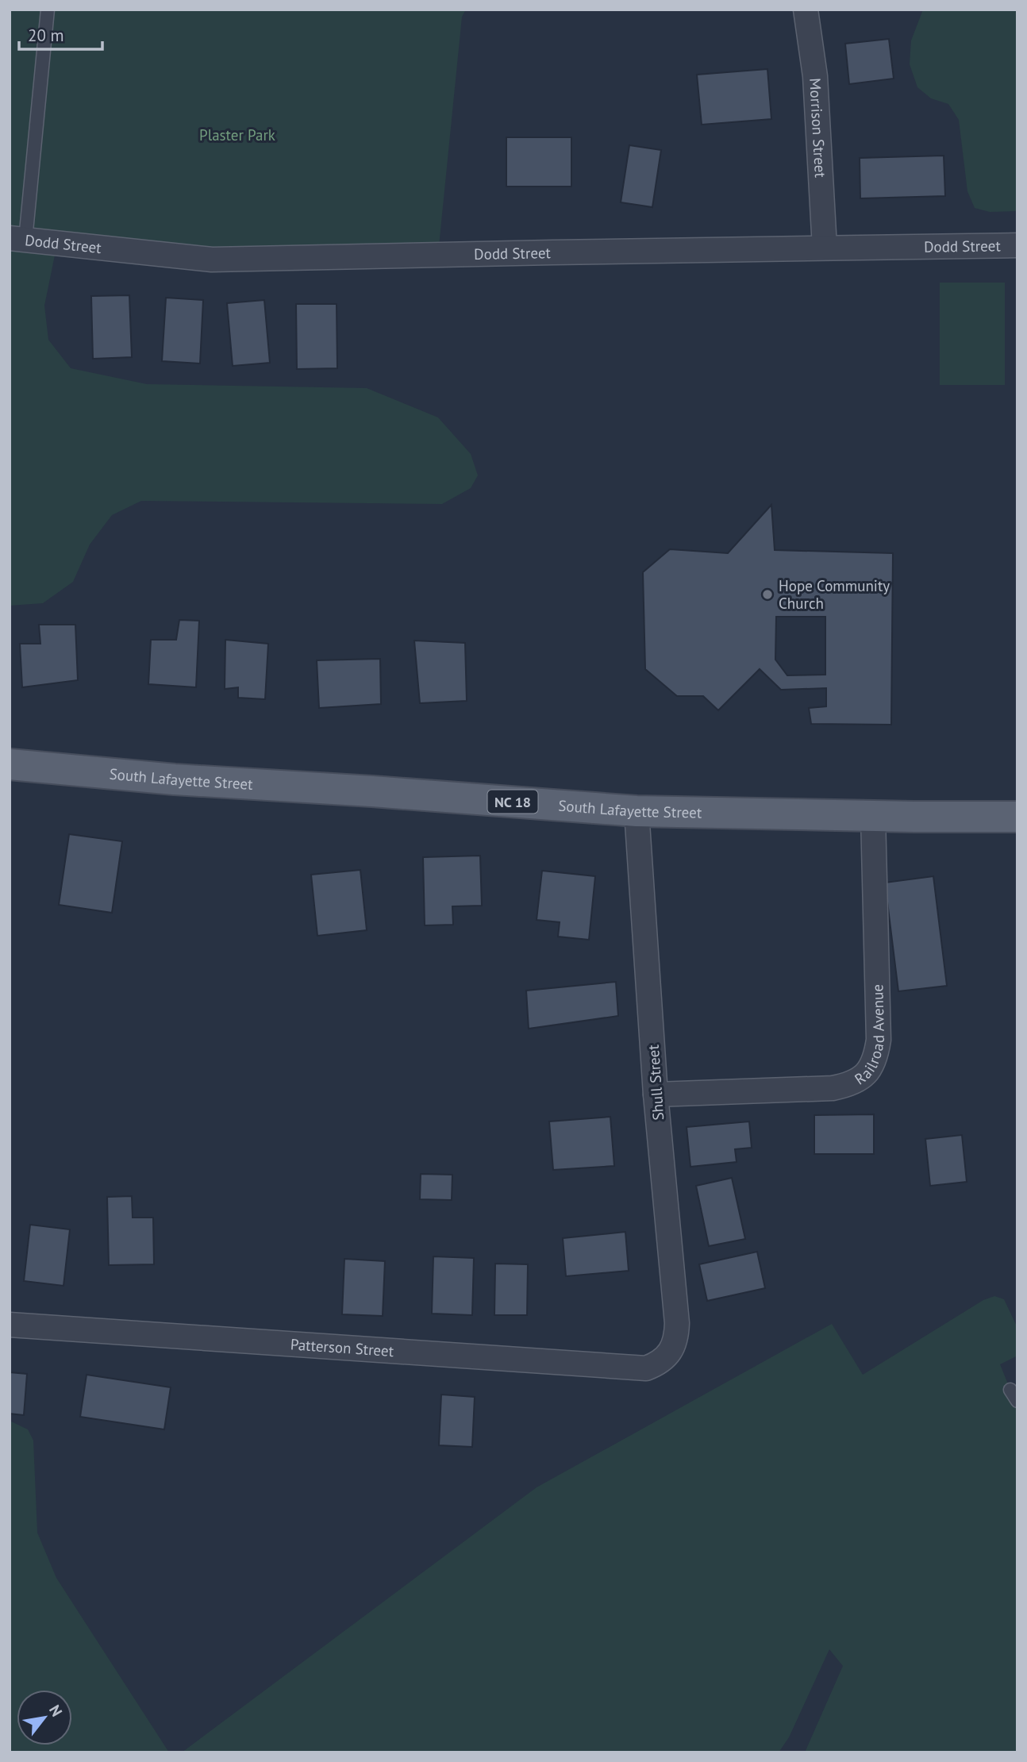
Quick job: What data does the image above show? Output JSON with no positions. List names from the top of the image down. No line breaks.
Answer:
{"streets":{"main road":["South Lafayette Street","NC 18"],"street":["Morrison Street","Dodd Street","Railroad Avenue","Shull Street","Patterson Street"]},"crossings":[["Morrison Street","Dodd Street"],["South Lafayette Street","Railroad Avenue"],["South Lafayette Street","Shull Street"],["Railroad Avenue","Shull Street"],["Shull Street","Patterson Street"]],"parks":["Plaster Park"],"places":["Hope Community Church"],"scale_bar":"20 m","north":"top right"}
